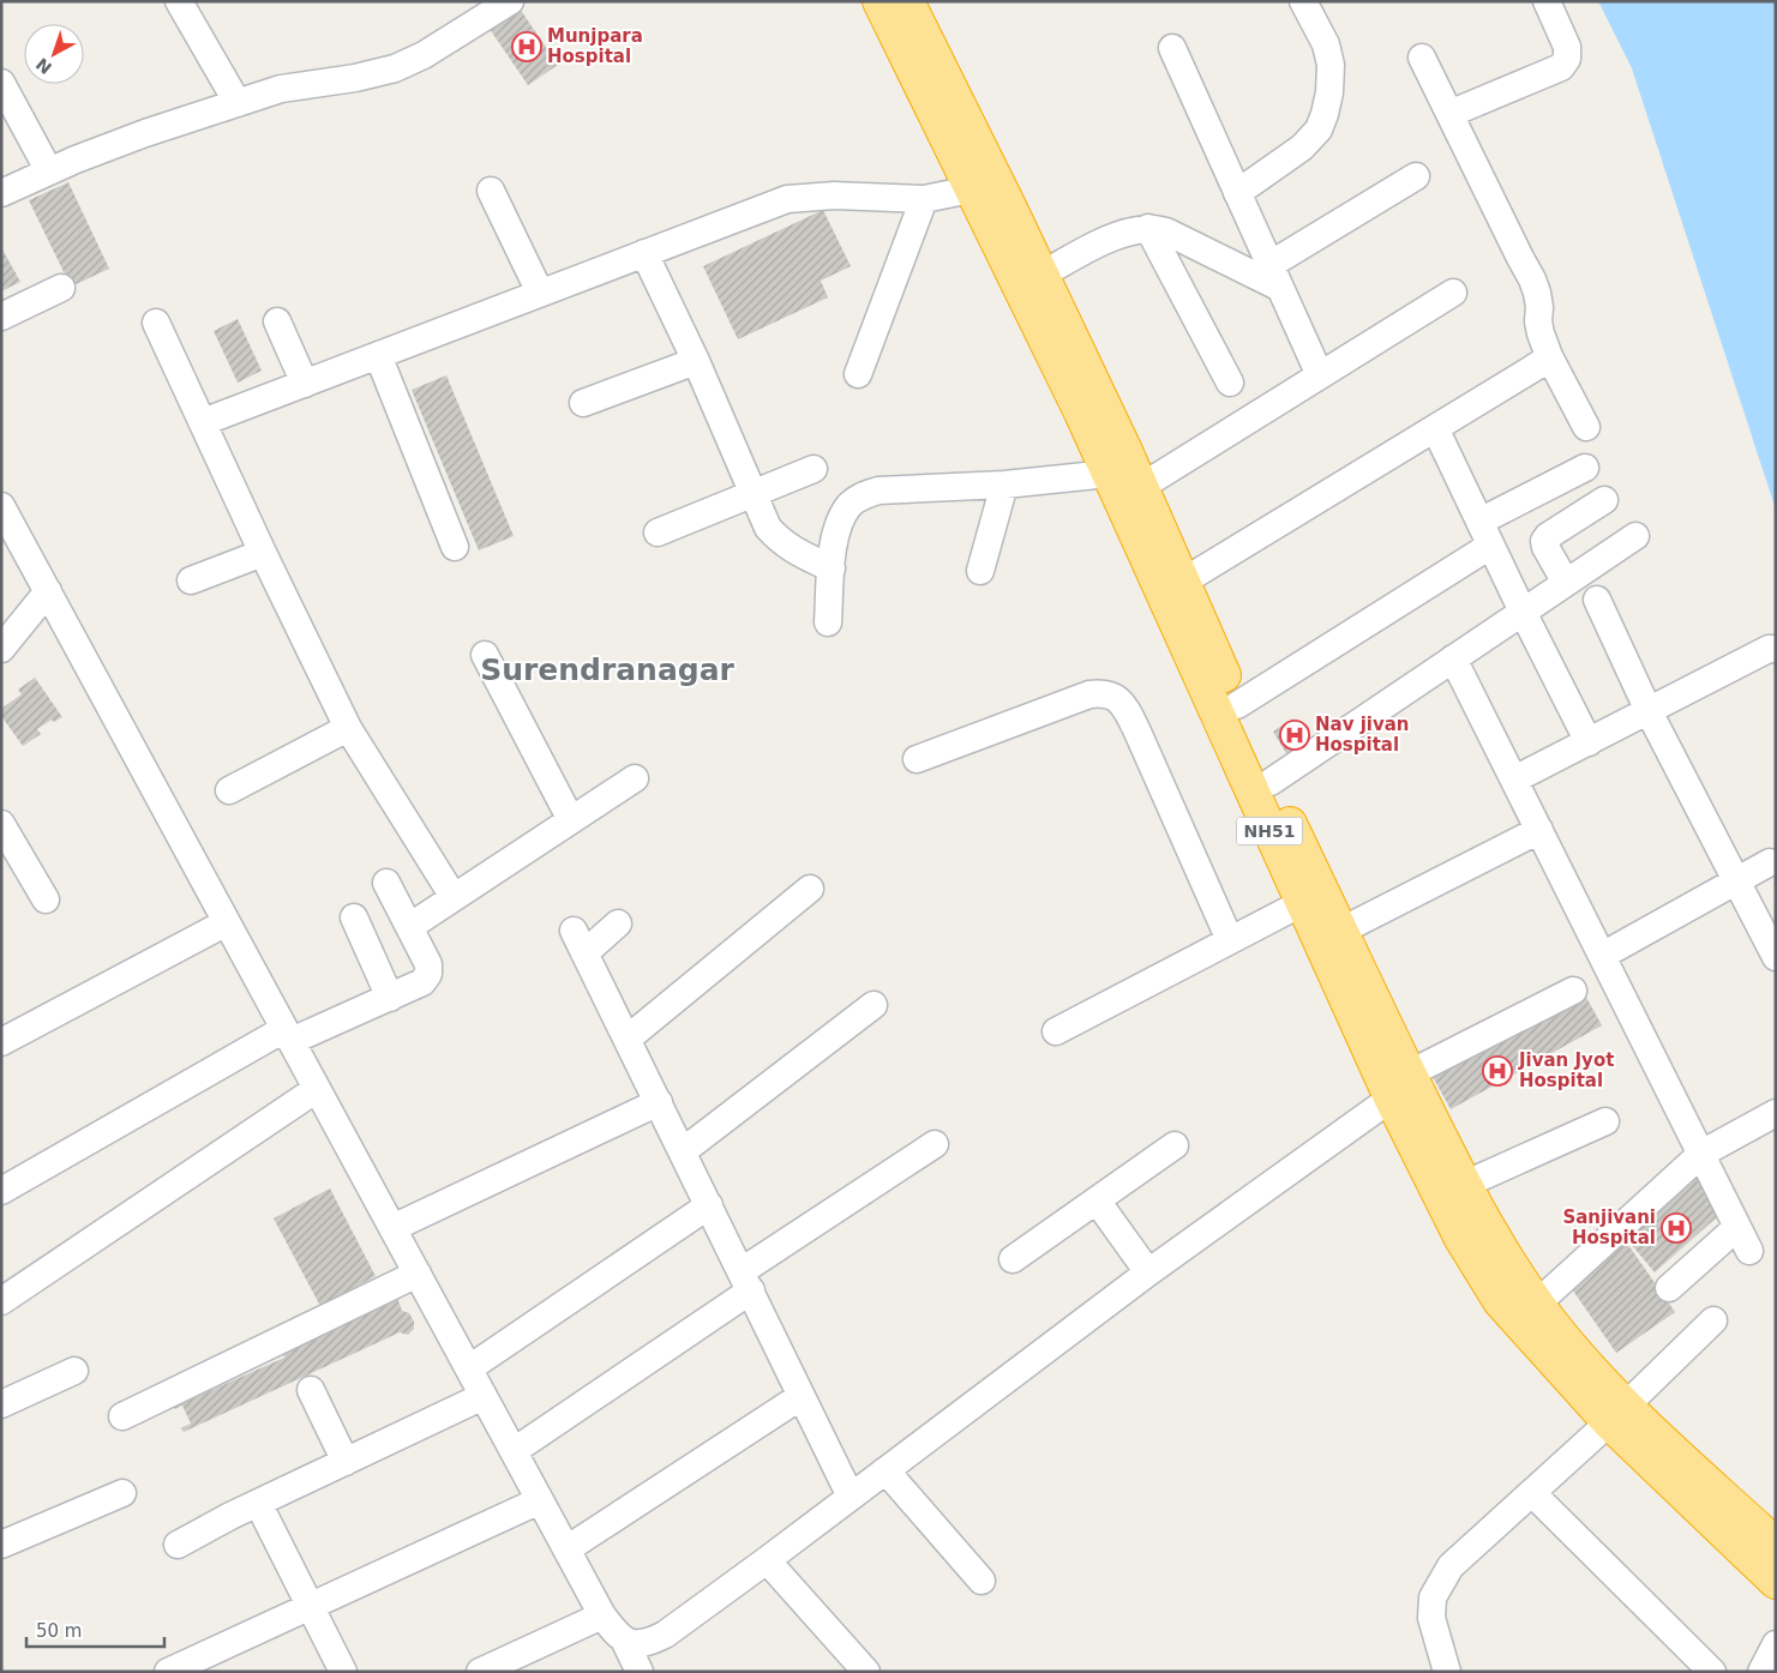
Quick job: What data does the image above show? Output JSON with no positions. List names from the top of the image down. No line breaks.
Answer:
{"streets":{"highway":["NH51"]},"districts":["Surendranagar"],"places":{"hospital":["Munjpara Hospital","Nav jivan Hospital","Jivan Jyot Hospital","Sanjivani Hospital"]},"scale_bar":"50 m","north":"bottom left"}
